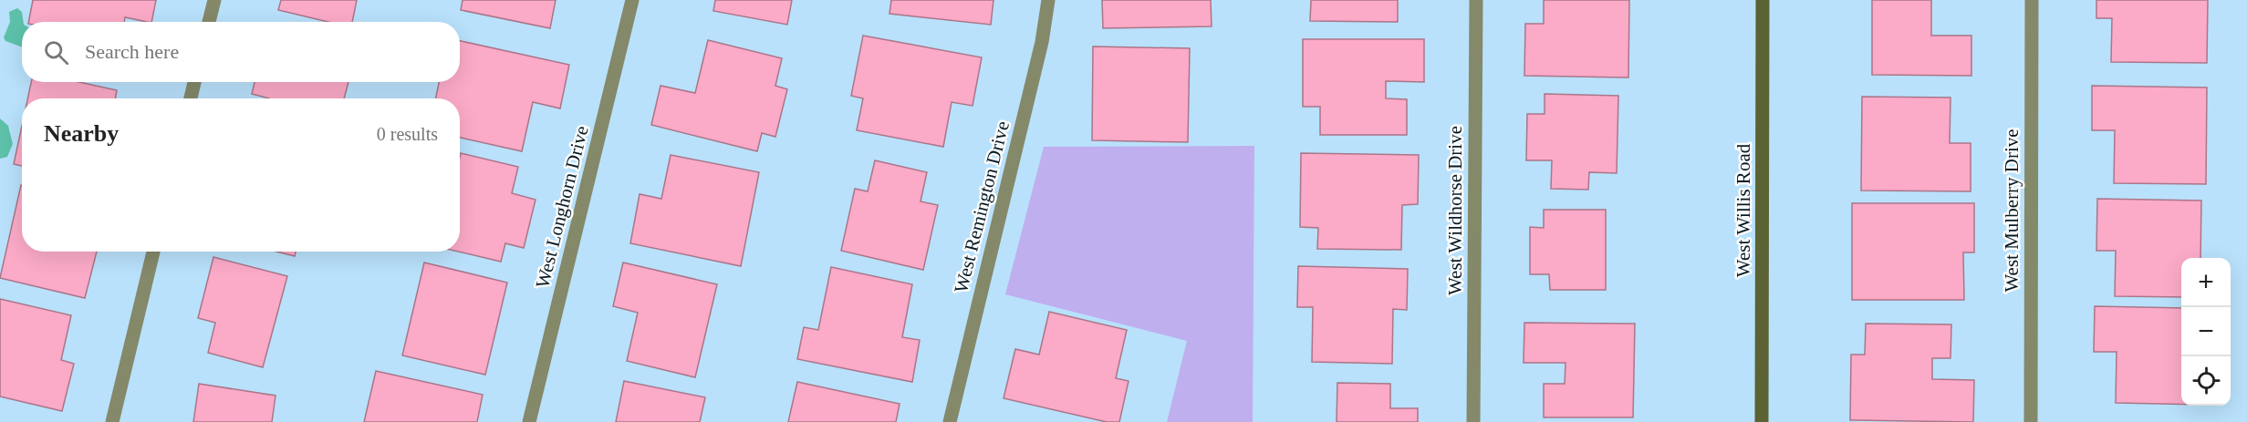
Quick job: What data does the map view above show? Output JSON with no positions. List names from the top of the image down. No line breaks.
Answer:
{"streets":{"street":["West Longhorn Drive","West Remington Drive","West Wildhorse Drive","West Willis Road","West Mulberry Drive"]},"page":{"search":"Search here","heading":["Nearby","0 results"],"map_buttons":["+","−"]}}
